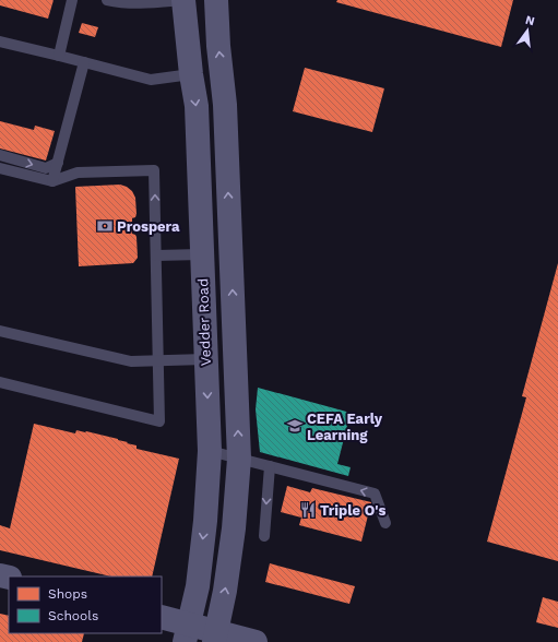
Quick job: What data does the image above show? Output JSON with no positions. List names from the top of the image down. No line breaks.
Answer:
{"streets":{"main road":["Vedder Road"]},"places":{"bank":["Prospera"],"school or university":["CEFA Early Learning"],"restaurant":["Triple O's"]},"legend":["Shops","Schools"],"north":"top"}
